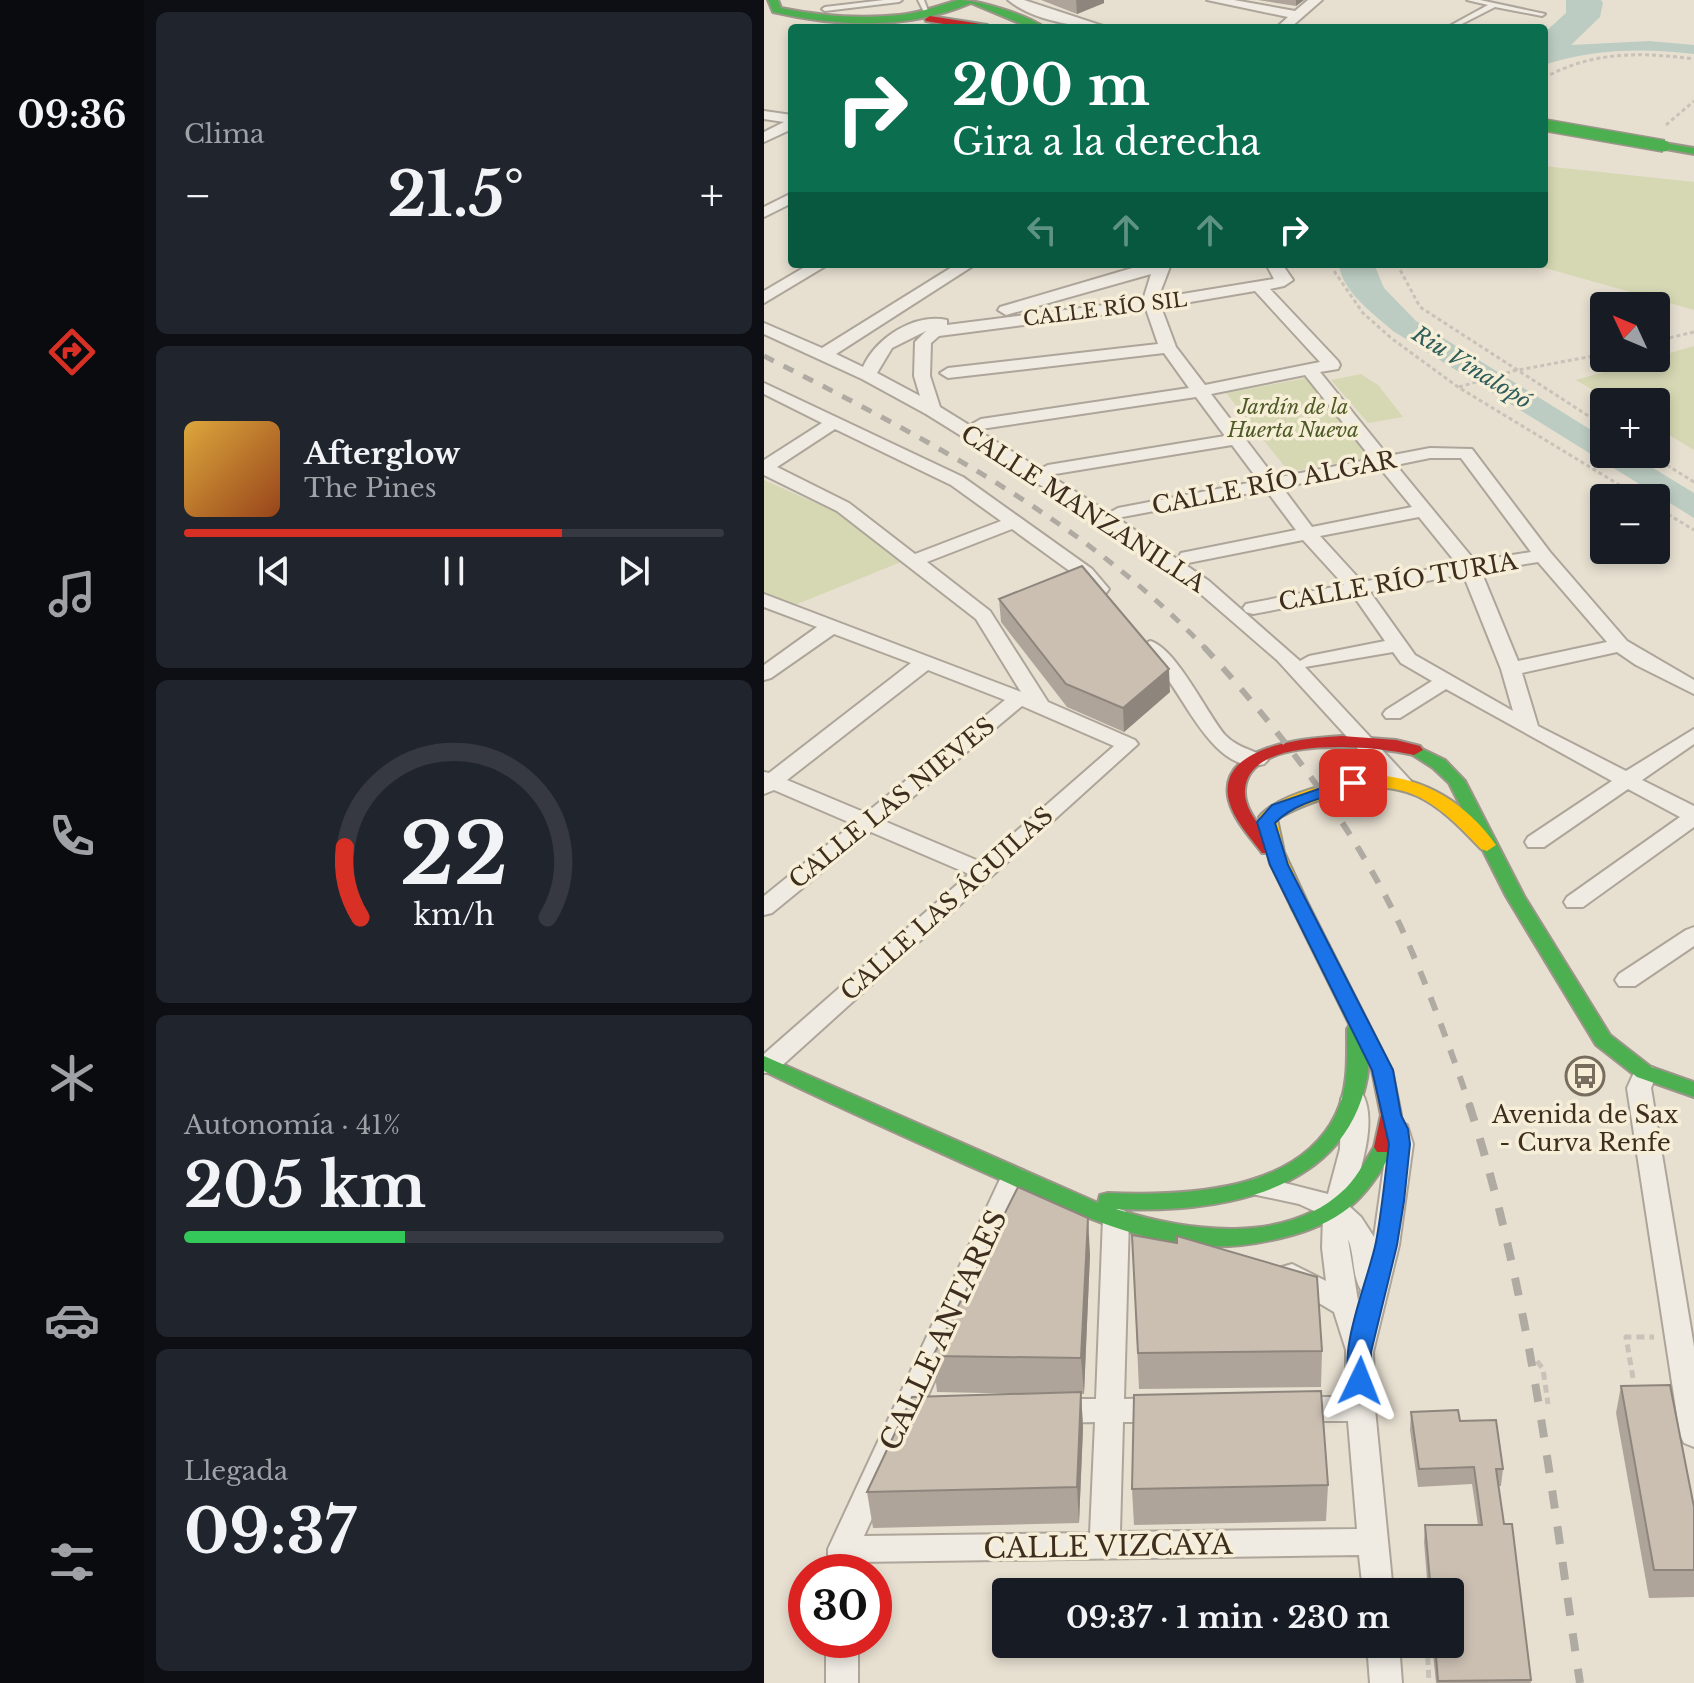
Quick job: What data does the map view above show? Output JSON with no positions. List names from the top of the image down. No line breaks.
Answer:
{"streets":{"street":["CALLE RÍO SIL","CALLE RÍO ALGAR","CALLE MANZANILLA","CALLE RÍO TURIA","CALLE LAS NIEVES","CALLE LAS ÁGUILAS","CALLE ANTARES","CALLE VIZCAYA"]},"crossings":[["CALLE RÍO SIL","CALLE MANZANILLA"],["CALLE RÍO ALGAR","CALLE RÍO TURIA"],["CALLE LAS NIEVES","CALLE LAS ÁGUILAS"]],"water":["Riu Vinalopó"],"parks":["Jardín de la Huerta Nueva"],"places":{"bus stop":["Avenida de Sax - Curva Renfe"]},"north":"top left","page":{"tabs":"09:36","tile":["Clima",["Autonomía · 41%","205 km"],["Llegada","09:37"]],"turn":["200 m","Gira a la derecha"],"heat":["−","21.5°","+"],"map_buttons":["+","−"],"song":["Afterglow","The Pines"],"limit":"30","trip":"09:37 · 1 min · 230 m","gauge":["22","km/h"]}}
